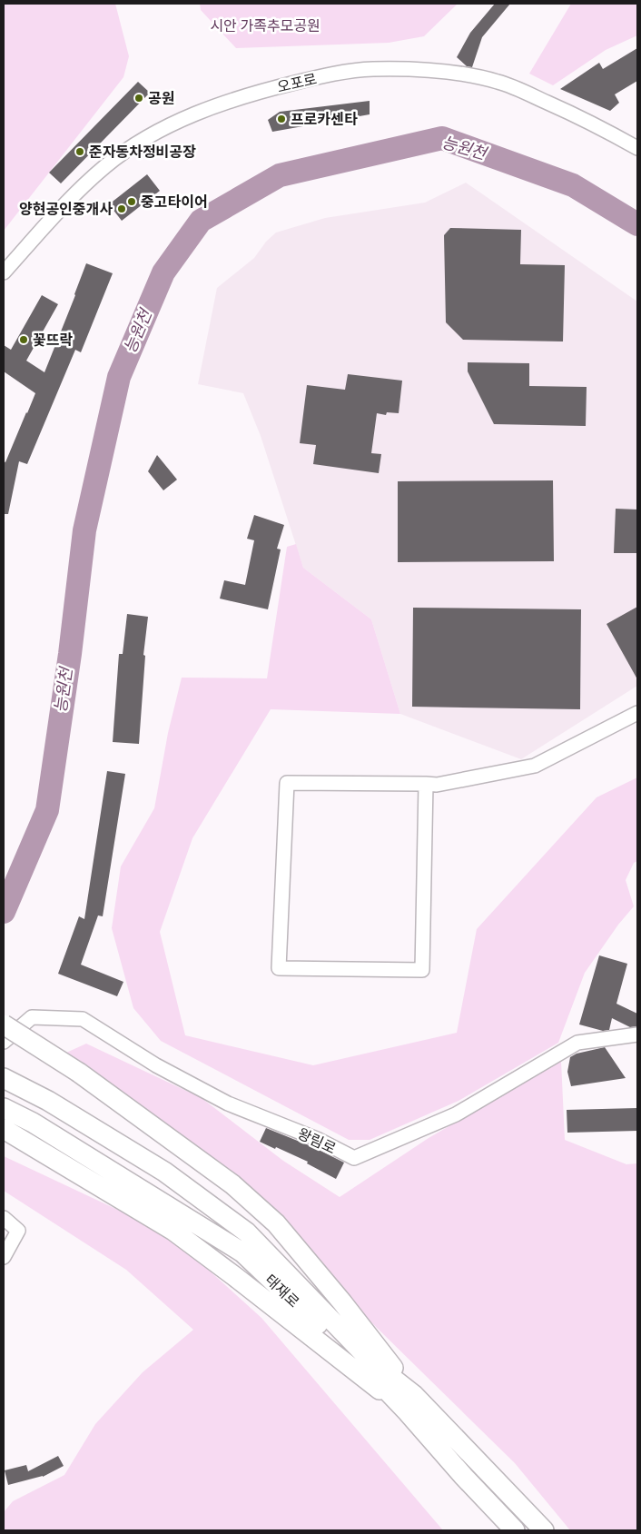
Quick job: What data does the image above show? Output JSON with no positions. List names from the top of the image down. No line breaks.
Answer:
{"streets":{"highway":["태재로"],"street":["오포로","왕림로"]},"water":["능원천"],"parks":["시안 가족추모공원"],"places":["공원","프로카센타","준자동차정비공장","중고타이어","양현공인중개사","꽃뜨락"]}
